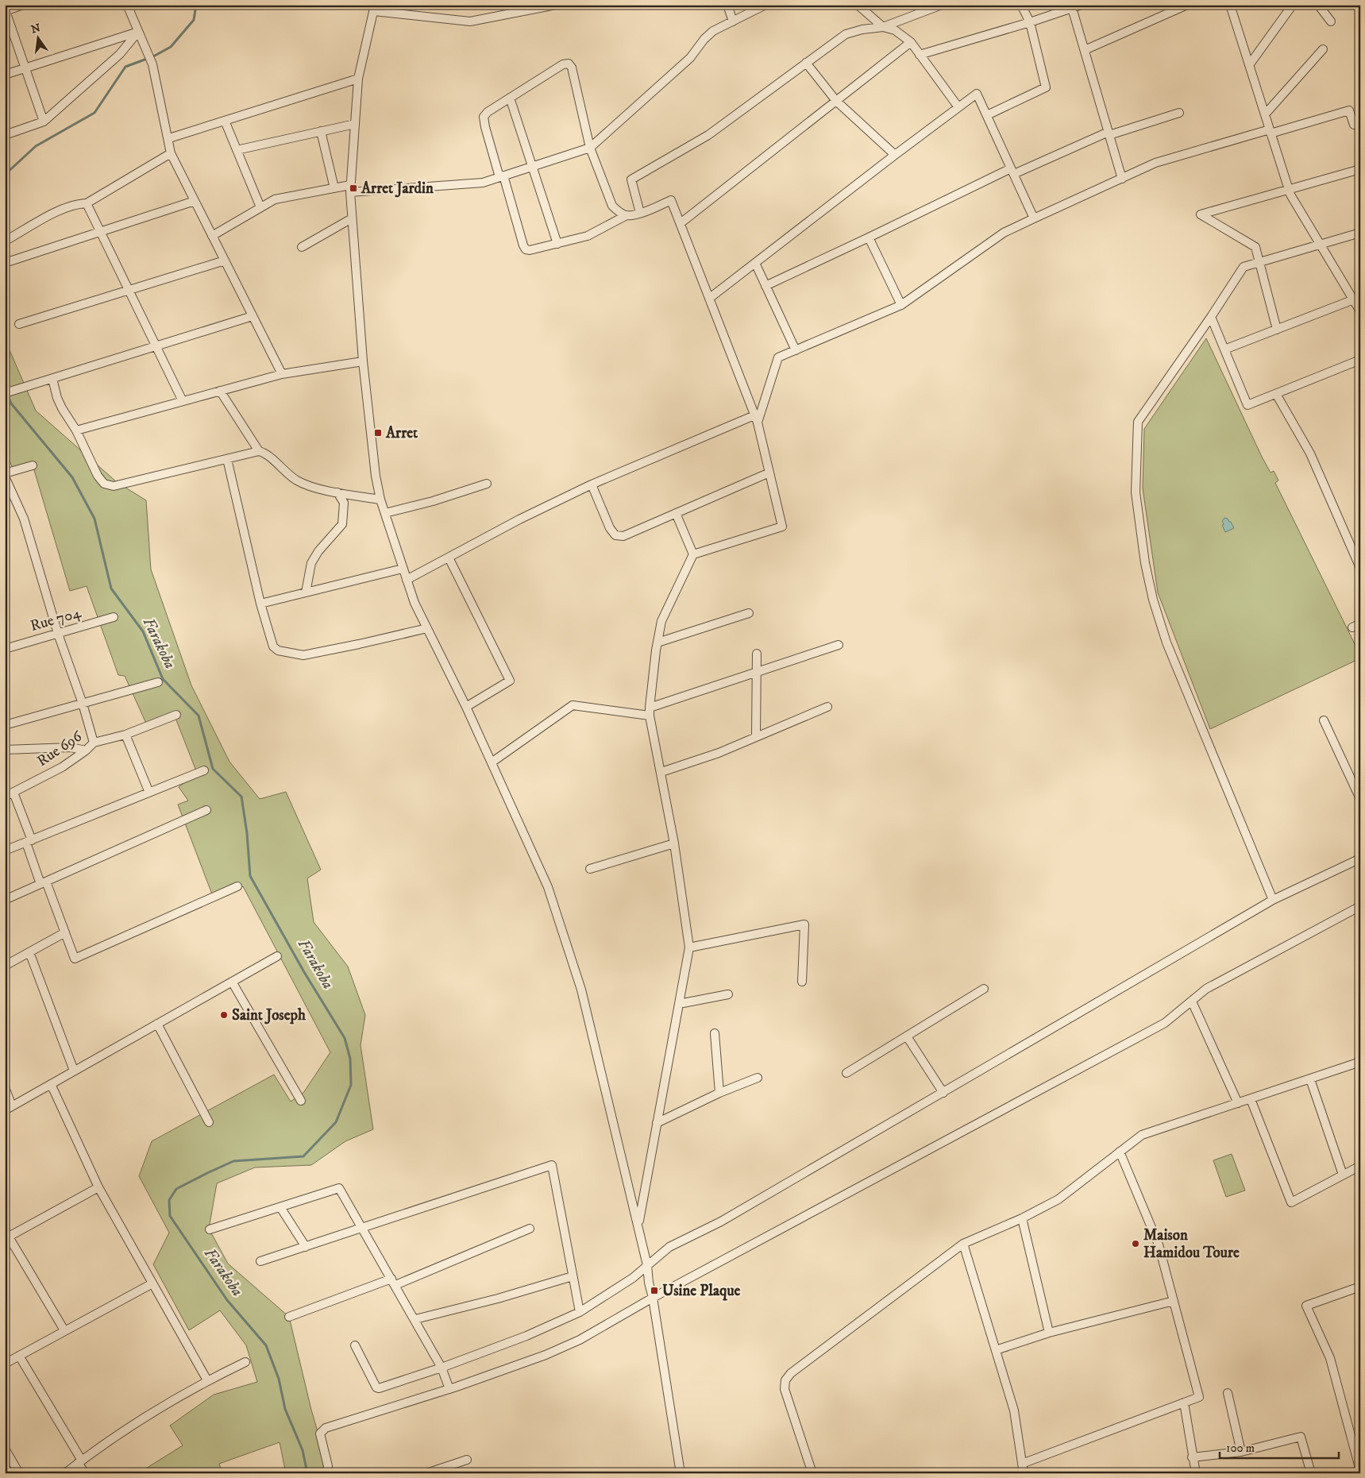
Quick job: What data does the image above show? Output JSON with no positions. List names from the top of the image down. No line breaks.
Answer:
{"streets":{"street":["Rue 704","Rue 696"]},"water":["Farakoba"],"places":{"transit":["Arret Jardin","Arret","Usine Plaque"],"other":["Saint Joseph","Maison Hamidou Toure"]},"scale_bar":"100 m","north":"top"}
